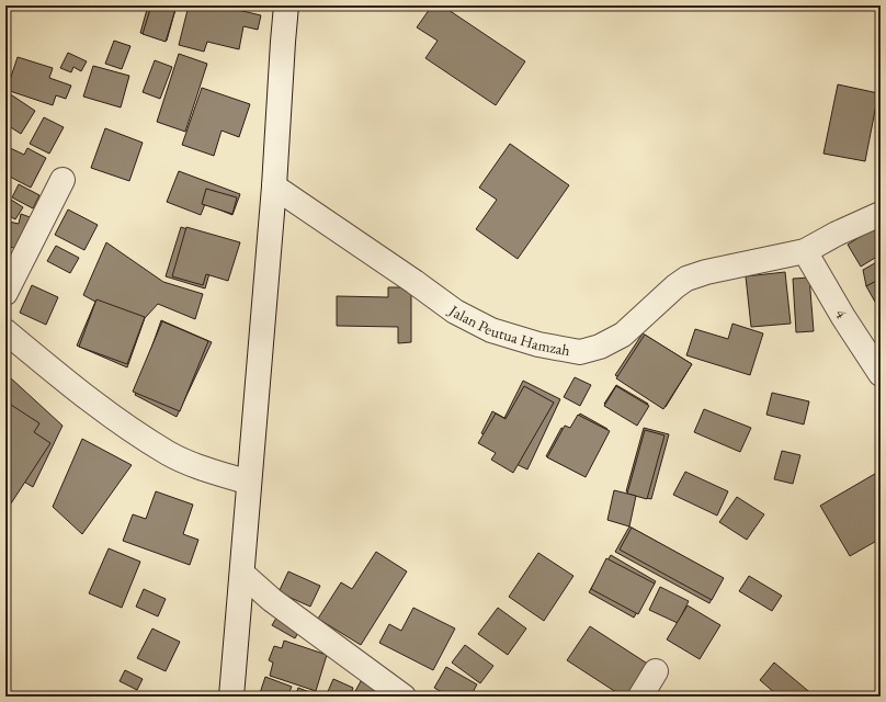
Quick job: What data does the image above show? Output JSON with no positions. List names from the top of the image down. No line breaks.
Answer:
{"streets":{"street":["4","Jalan Peutua Hamzah"]},"crossings":[["4","Jalan Peutua Hamzah"]]}
